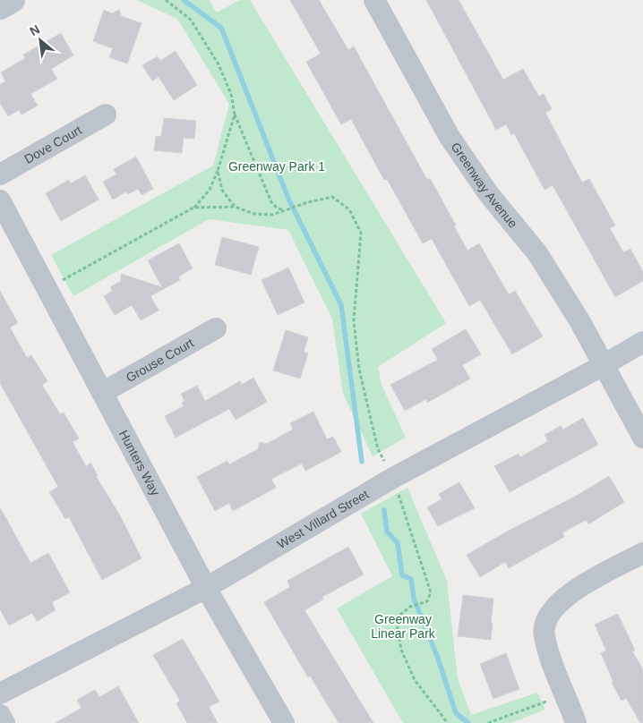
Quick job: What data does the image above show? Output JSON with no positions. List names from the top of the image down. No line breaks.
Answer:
{"streets":{"street":["Dove Court","Greenway Avenue","Grouse Court","Hunters Way","West Villard Street"]},"crossings":[["Greenway Avenue","West Villard Street"],["Grouse Court","Hunters Way"],["Hunters Way","West Villard Street"]],"parks":["Greenway Park 1","Greenway Linear Park"],"north":"top left"}
